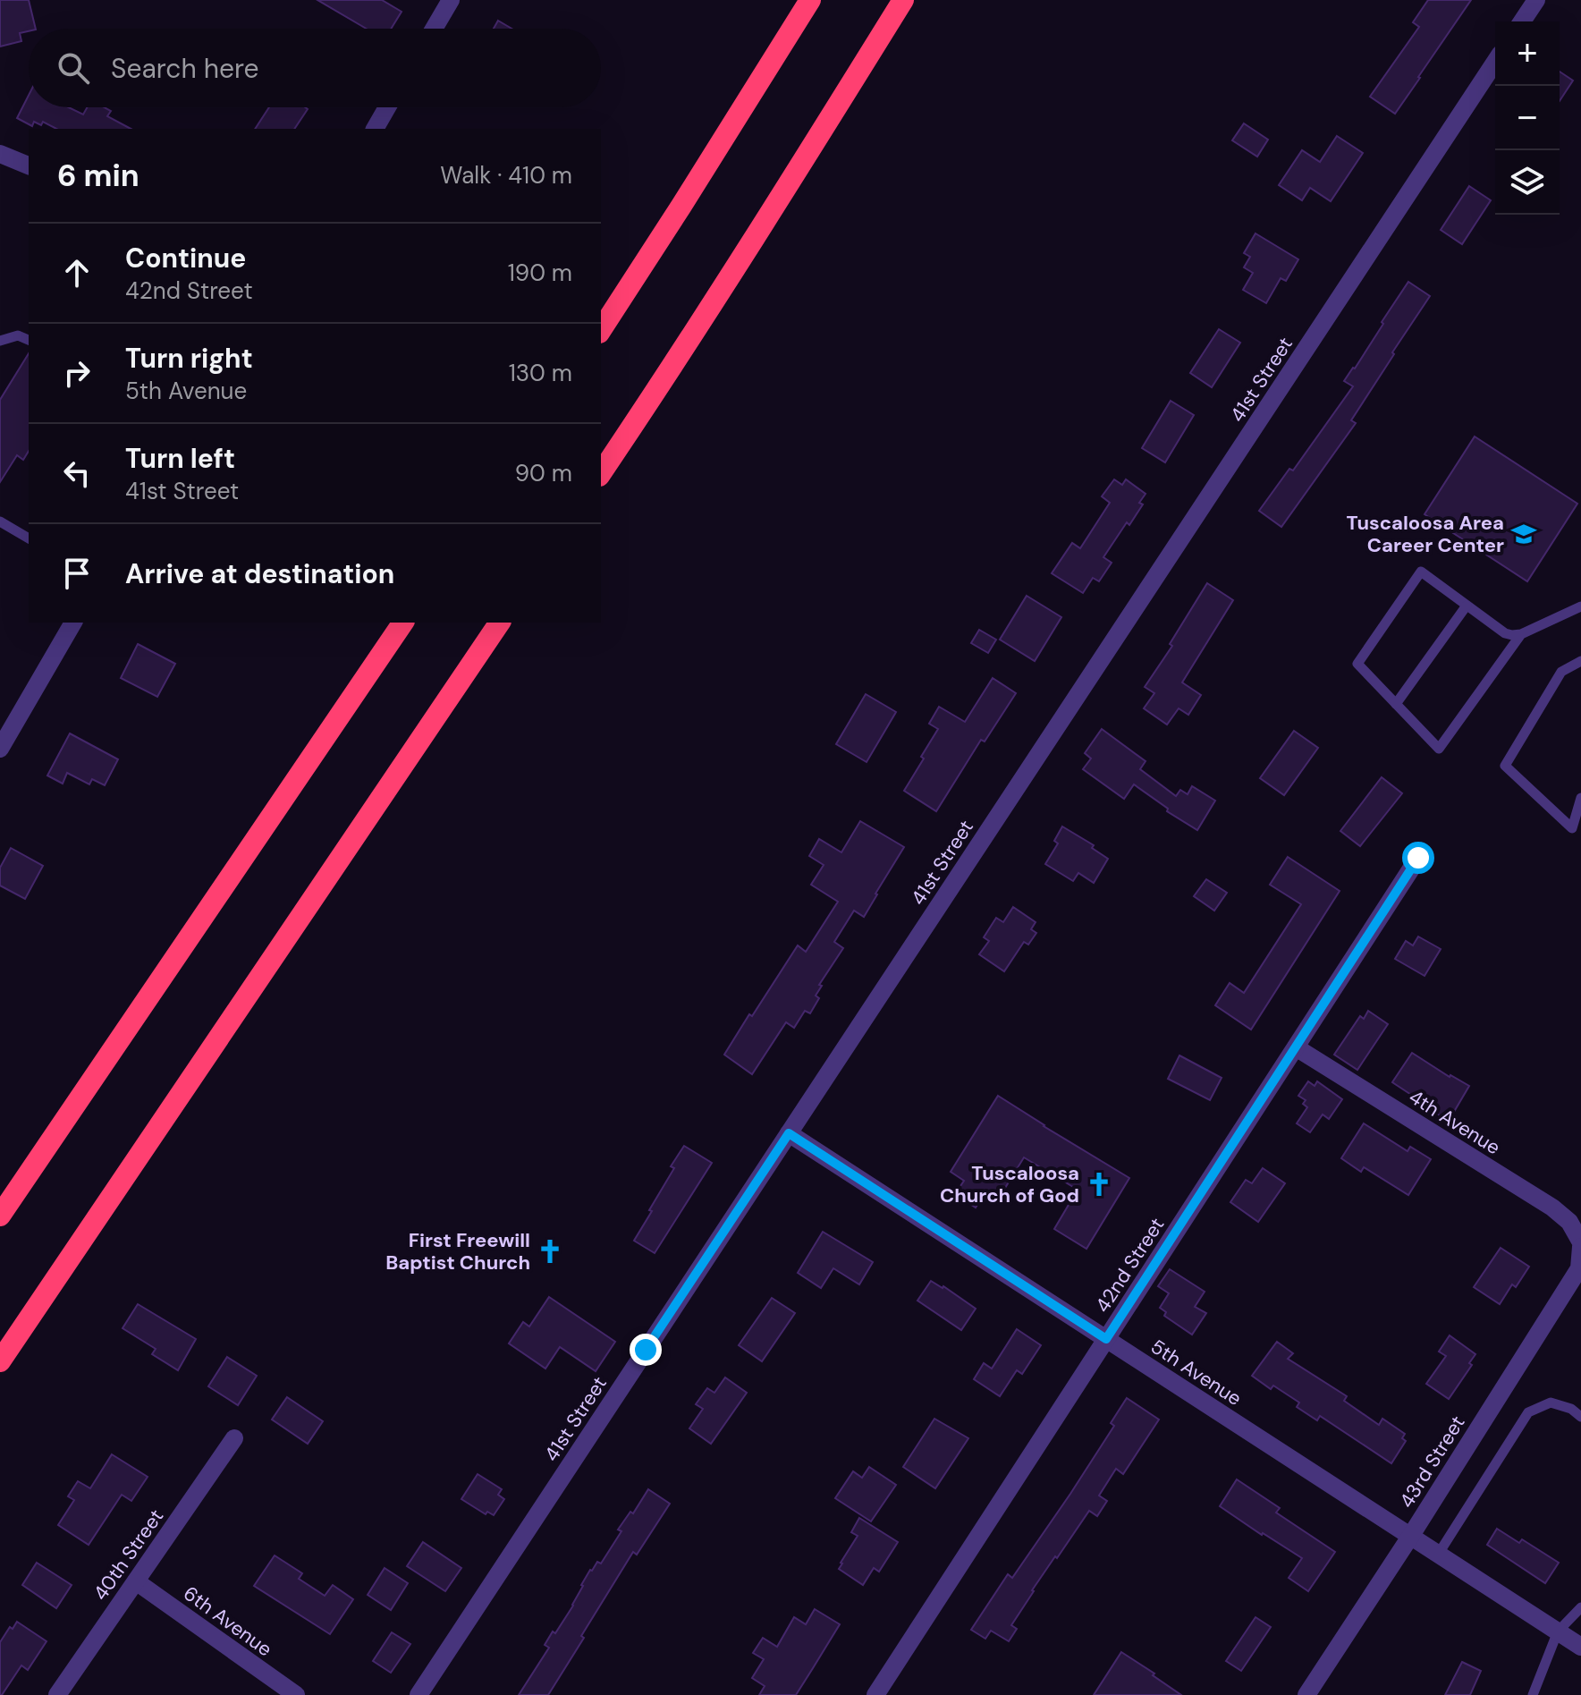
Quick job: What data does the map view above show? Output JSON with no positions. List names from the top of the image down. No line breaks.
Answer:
{"streets":{"street":["41st Street","4th Avenue","42nd Street","5th Avenue","43rd Street","40th Street","6th Avenue"]},"crossings":[["41st Street","5th Avenue"],["4th Avenue","42nd Street"],["4th Avenue","43rd Street"],["42nd Street","5th Avenue"],["5th Avenue","43rd Street"],["40th Street","6th Avenue"]],"places":{"school or university":["Tuscaloosa Area Career Center"],"church":["Tuscaloosa Church of God","First Freewill Baptist Church"]},"page":{"map_buttons":["+","−"],"search":"Search here","heading":["6 min","Walk · 410 m"],"list":[["Continue","42nd Street","190 m"],["Turn right","5th Avenue","130 m"],["Turn left","41st Street","90 m"],"Arrive at destination"]}}
